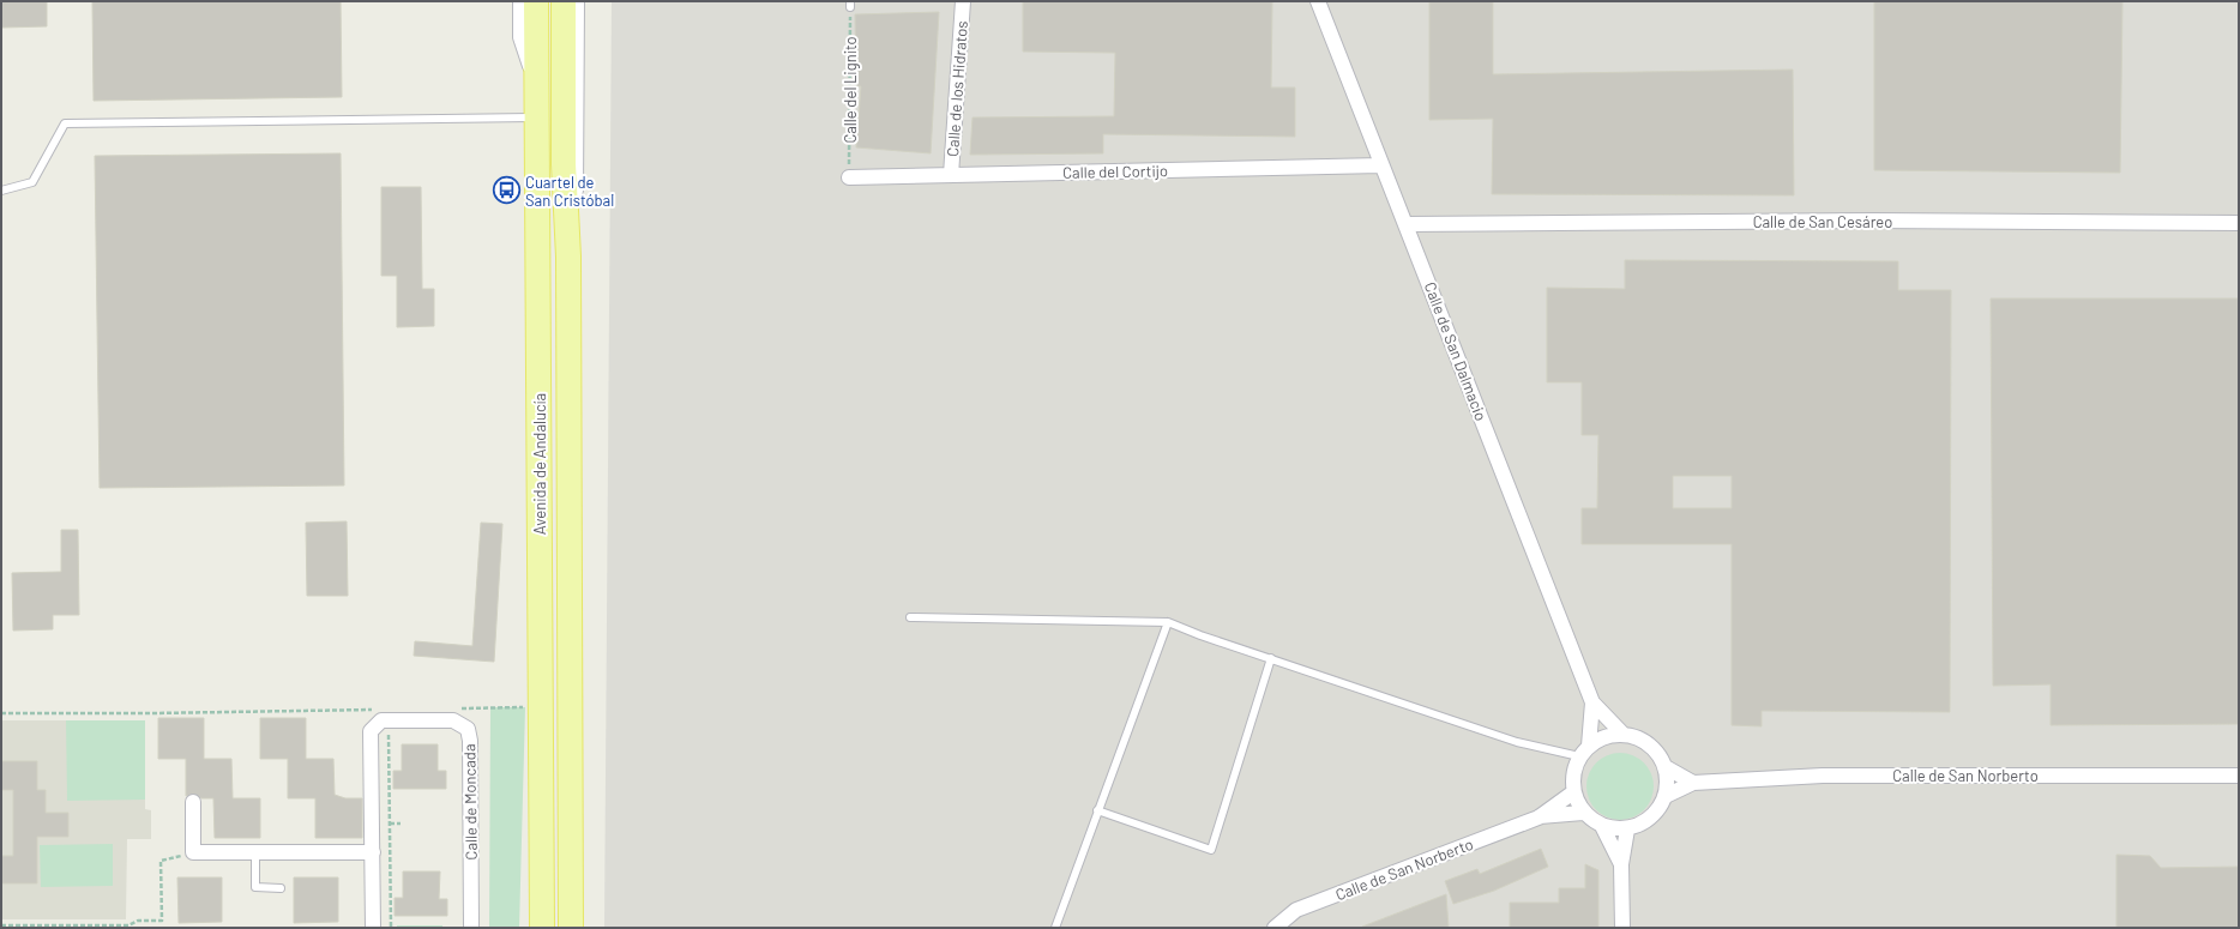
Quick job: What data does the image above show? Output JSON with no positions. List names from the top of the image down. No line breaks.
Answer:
{"streets":{"main road":["Avenida de Andalucía"],"street":["Calle de los Hidratos","Calle del Cortijo","Calle de San Cesáreo","Calle de San Dalmacio","Calle de San Norberto","Calle de Moncada"],"path":["Calle del Lignito"]},"crossings":[["Calle de los Hidratos","Calle del Cortijo"],["Calle del Lignito","Calle del Cortijo"],["Calle del Cortijo","Calle de San Dalmacio"],["Calle de San Cesáreo","Calle de San Dalmacio"],["Calle de San Dalmacio","Calle de San Norberto"]],"places":{"bus stop":["Cuartel de San Cristóbal"]}}
